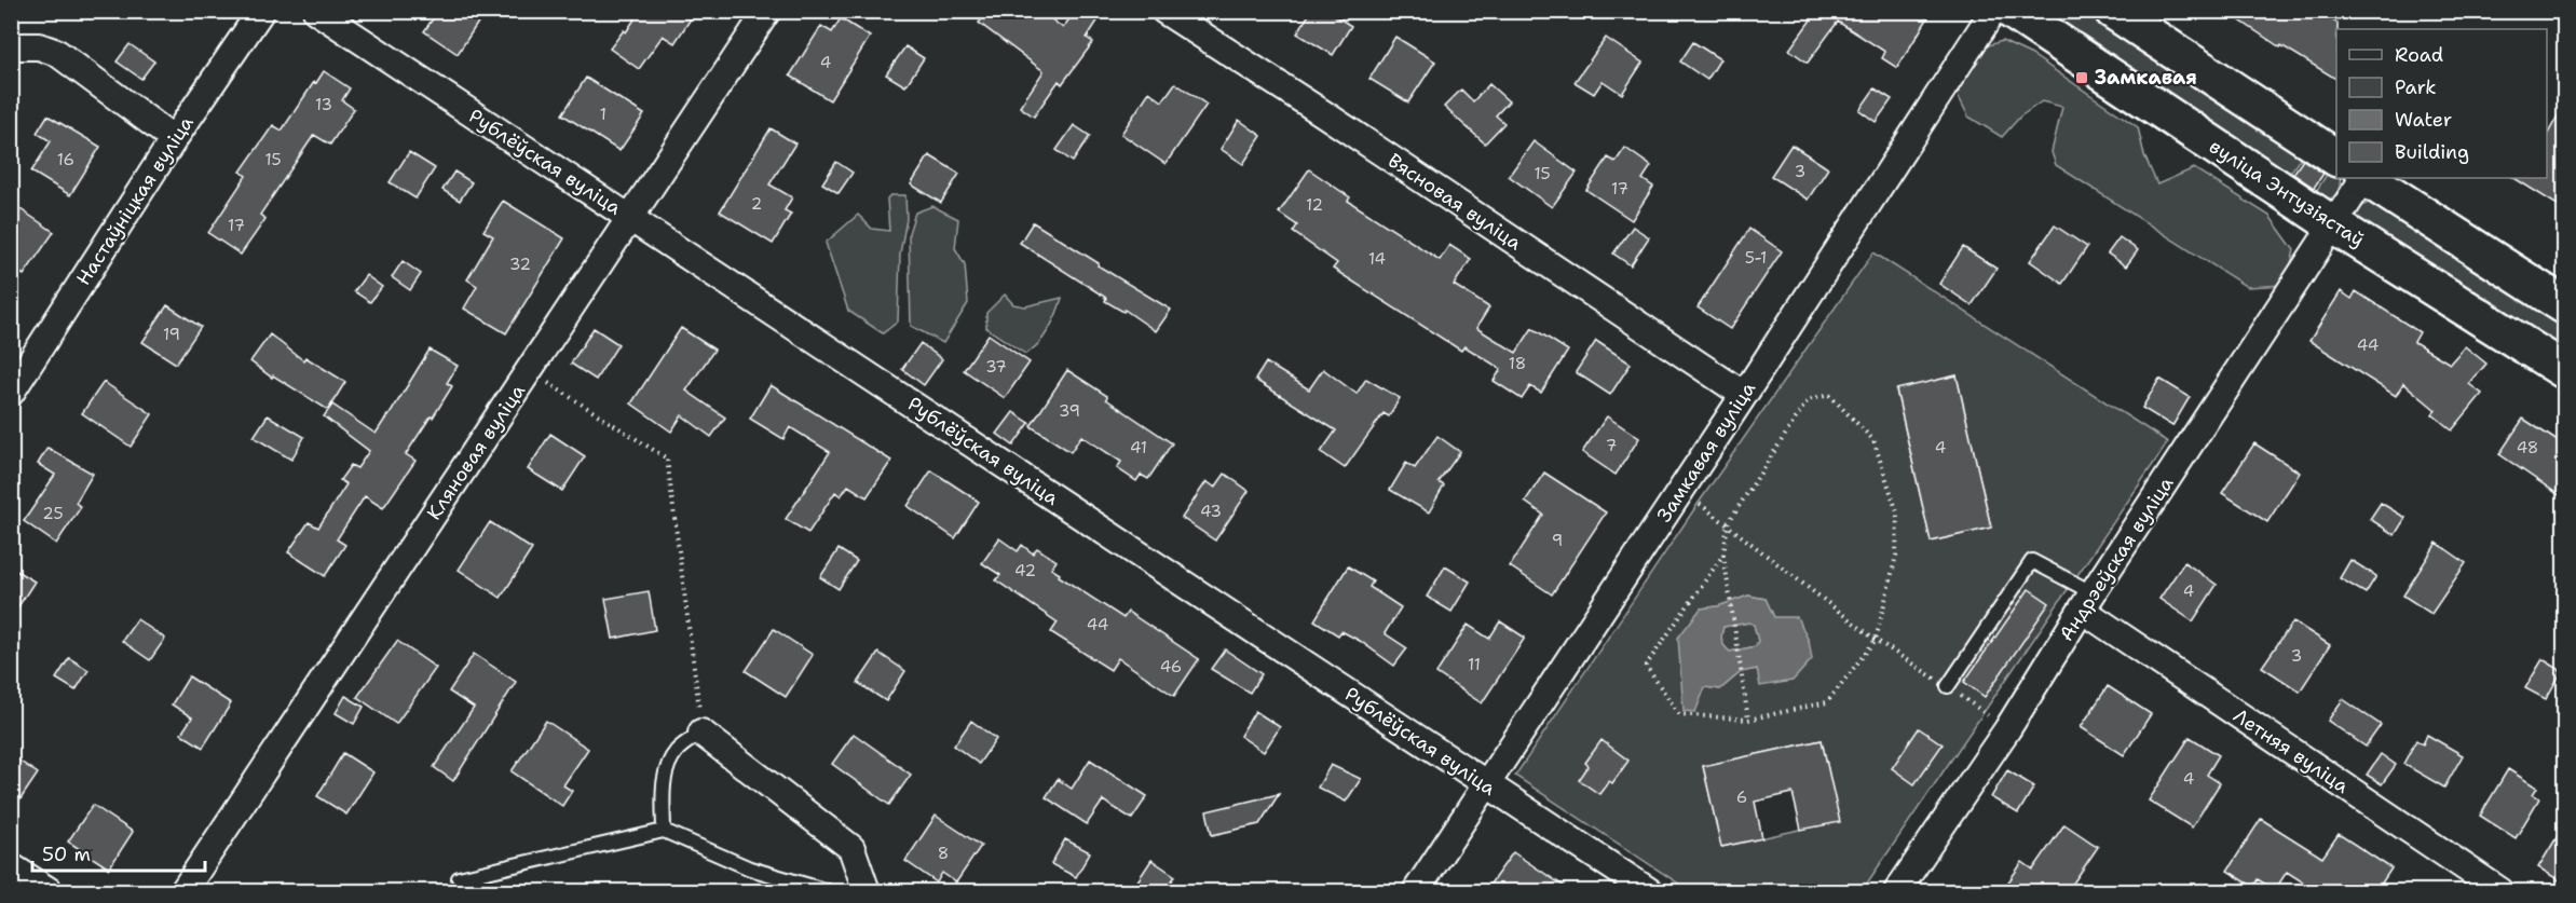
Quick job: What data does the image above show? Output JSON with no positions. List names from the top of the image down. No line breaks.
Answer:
{"streets":{"street":["Рублёўская вуліца","вуліца Энтузіястаў","Настаўніцкая вуліца","Вясновая вуліца","Кляновая вуліца","Замкавая вуліца","Андрэеўская вуліца","Летняя вуліца"]},"crossings":[["Рублёўская вуліца","Кляновая вуліца"],["Рублёўская вуліца","Замкавая вуліца"],["вуліца Энтузіястаў","Андрэеўская вуліца"],["Вясновая вуліца","Замкавая вуліца"],["Андрэеўская вуліца","Летняя вуліца"]],"places":{"transit":["Замкавая"]},"house_numbers":["4","13","1","16","15","3","15","17","2","12","17","5-1","14","32","19","44","18","37","39","7","41","4","48","43","25","9","42","4","44","3","11","46","4","6","8"],"legend":["Road","Park","Water","Building"],"scale_bar":"50 m"}
